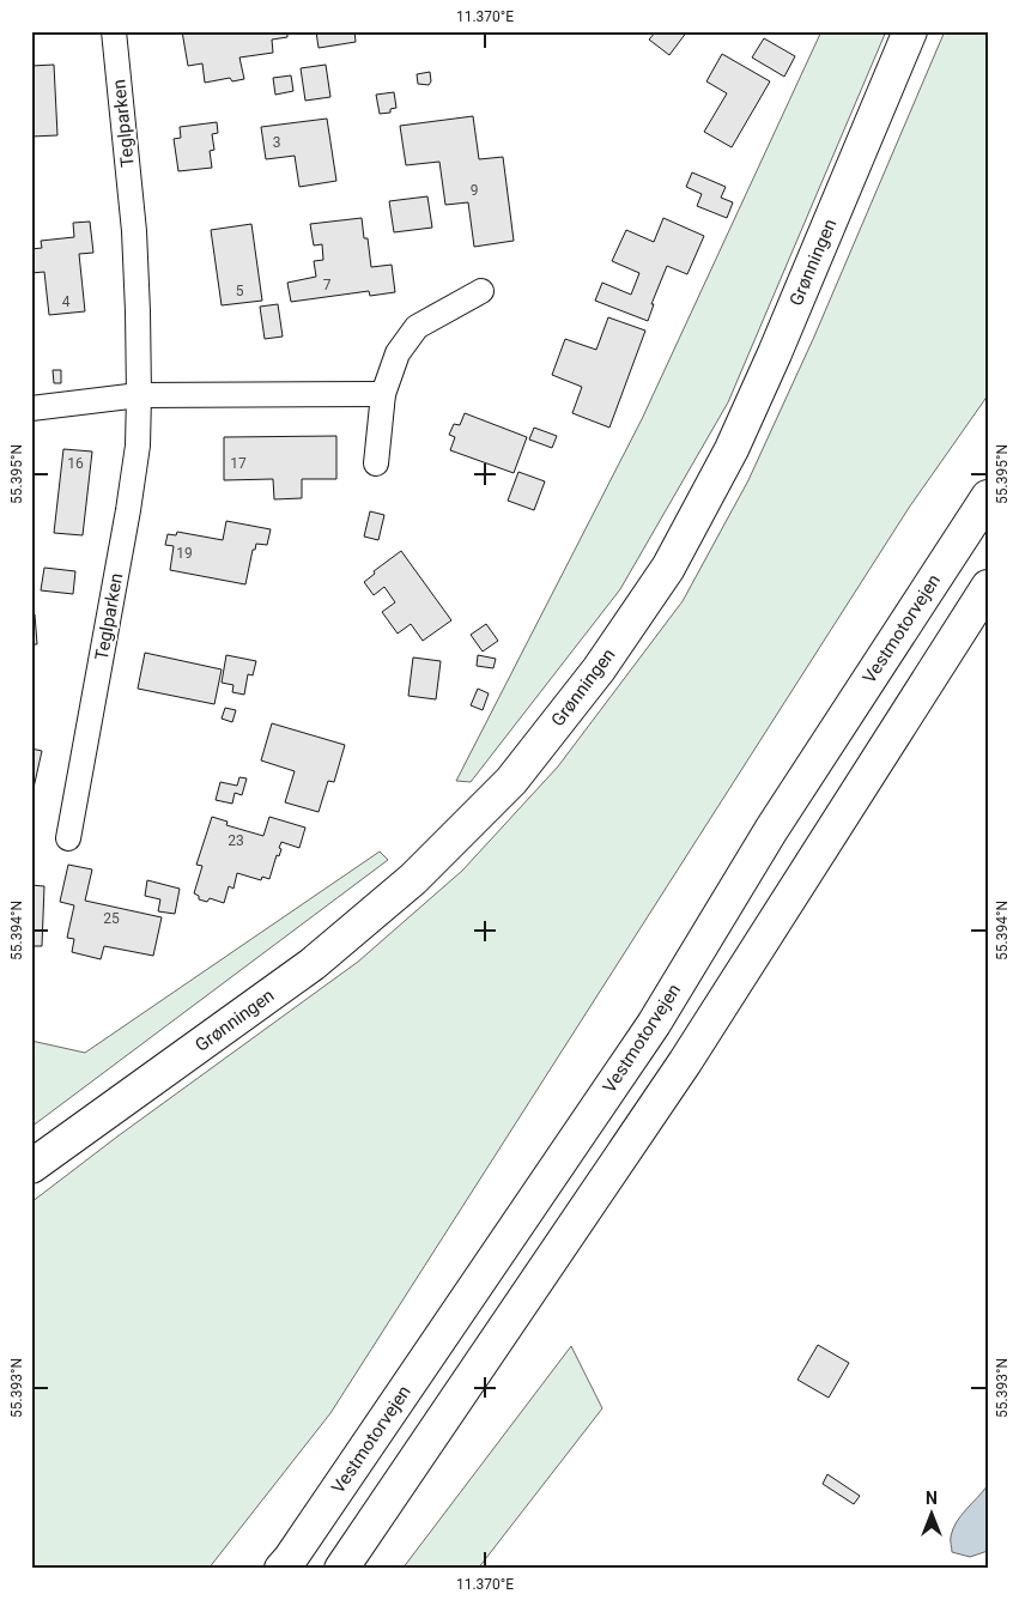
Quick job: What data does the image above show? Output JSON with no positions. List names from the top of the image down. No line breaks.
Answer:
{"streets":{"main road":["Grønningen","Vestmotorvejen"],"street":["Teglparken"]},"house_numbers":["3","9","7","5","4","16","17","19","23","25"],"north":"top","coordinates":["11.370°E","55.395°N","55.394°N","55.393°N"]}
